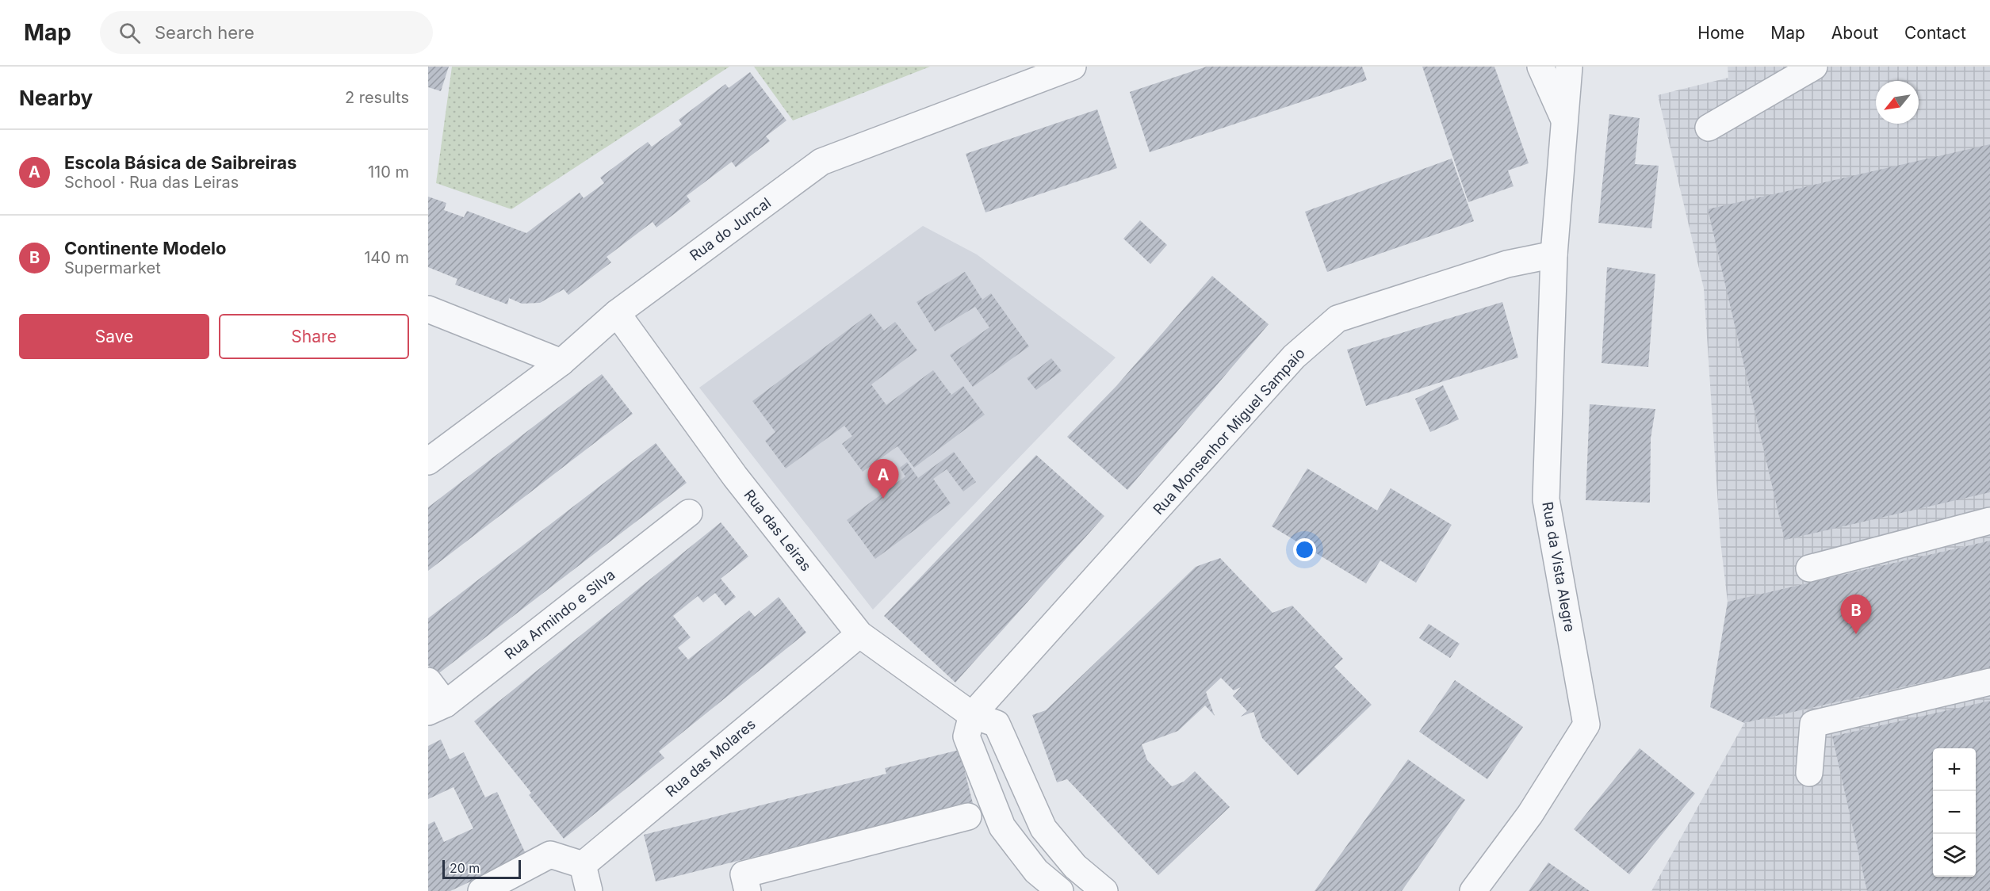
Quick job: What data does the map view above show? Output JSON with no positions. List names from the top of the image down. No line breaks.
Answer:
{"streets":{"street":["Rua do Juncal","Rua Monsenhor Miguel Sampaio","Rua das Leiras","Rua da Vista Alegre","Rua Armindo e Silva","Rua das Molares"]},"crossings":[["Rua do Juncal","Rua das Leiras"],["Rua Monsenhor Miguel Sampaio","Rua das Leiras"],["Rua Monsenhor Miguel Sampaio","Rua da Vista Alegre"],["Rua das Leiras","Rua das Molares"]],"scale_bar":"20 m","north":"bottom left","page":{"header":"Map","search":"Search here","nav":["Home","Map","About","Contact"],"heading":["Nearby","2 results"],"list":[{"mark":"A","name":"Escola Básica de Saibreiras","note":"School · Rua das Leiras","value":"110 m"},{"mark":"B","name":"Continente Modelo","note":"Supermarket","value":"140 m"}],"buttons":["Save","Share"],"pins":["A","B"],"map_buttons":["+","−"],"scale":"20 m"}}
